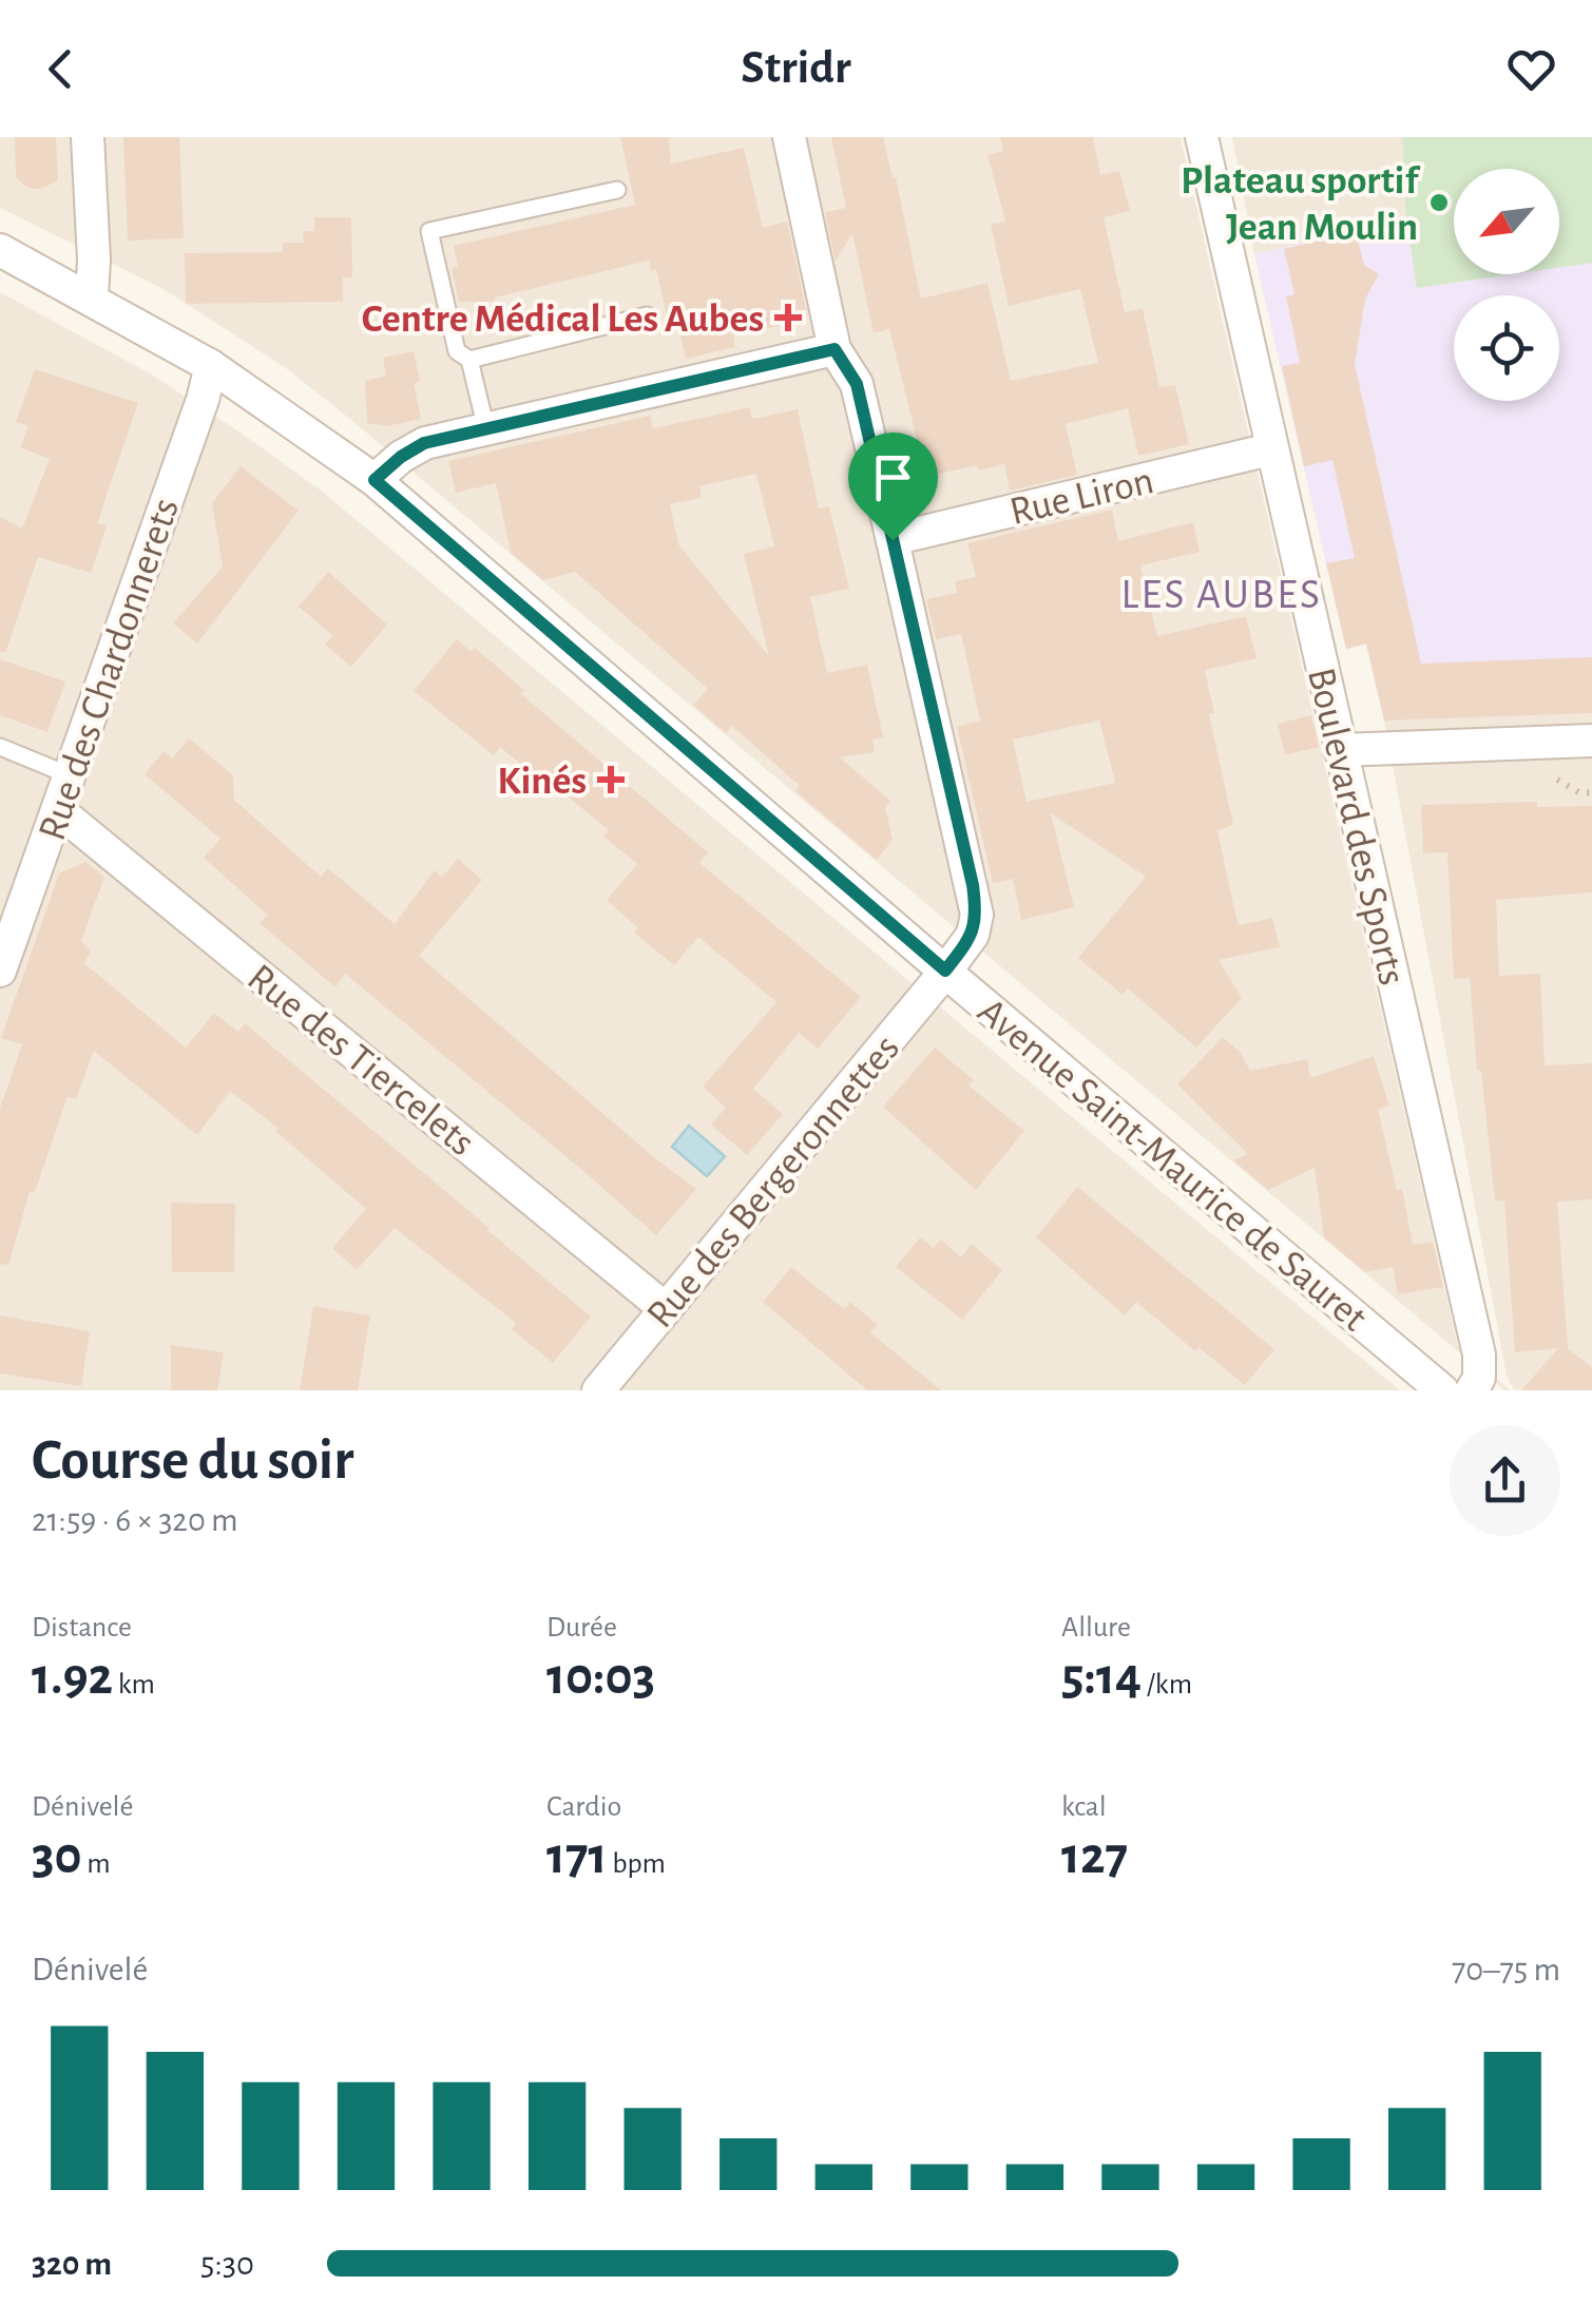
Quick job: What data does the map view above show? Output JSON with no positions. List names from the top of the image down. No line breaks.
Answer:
{"streets":{"street":["Rue Liron","Rue des Chardonnerets","Boulevard des Sports","Rue des Tiercelets","Avenue Saint-Maurice de Sauret","Rue des Bergeronnettes"]},"crossings":[["Rue Liron","Boulevard des Sports"],["Rue Liron","Rue des Bergeronnettes"],["Rue des Chardonnerets","Rue des Tiercelets"],["Rue des Chardonnerets","Avenue Saint-Maurice de Sauret"],["Rue des Tiercelets","Rue des Bergeronnettes"],["Avenue Saint-Maurice de Sauret","Rue des Bergeronnettes"]],"districts":["LES AUBES"],"places":{"other":["Plateau sportif Jean Moulin"],"health":["Centre Médical Les Aubes","Kinés"]},"north":"bottom left","page":{"header":"Stridr","heading":["Course du soir","21:59 · 6 × 320 m"],"stats":[["Distance","1.92 km"],["Durée","10:03"],["Allure","5:14 /km"],["Dénivelé","30 m"],["Cardio","171 bpm"],["kcal","127"]],"chart":["Dénivelé","70–75 m"],"list":[{"name":"320 m","note":"5:30"}]}}
